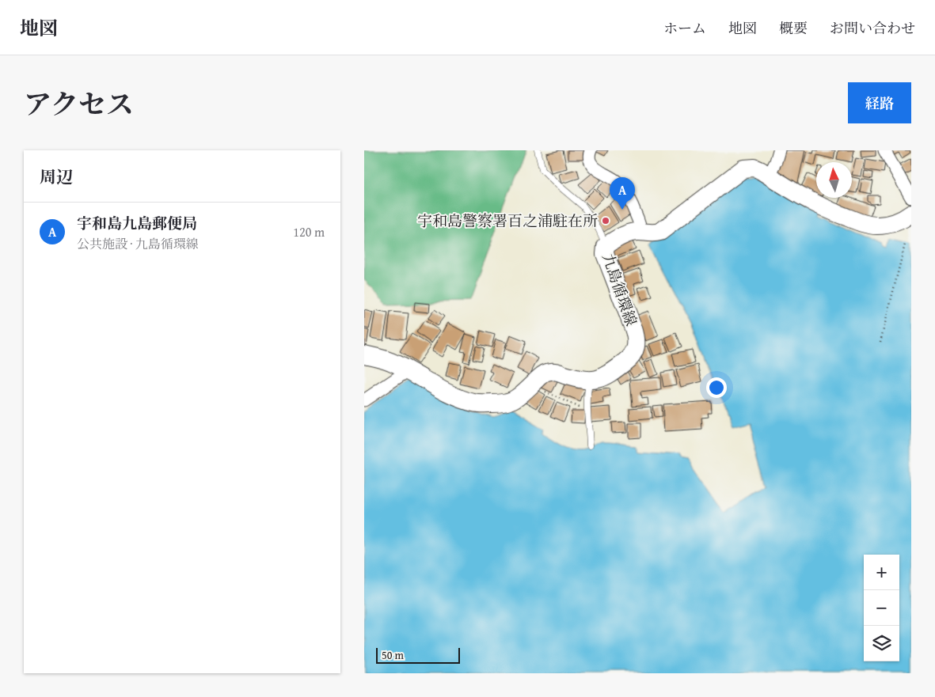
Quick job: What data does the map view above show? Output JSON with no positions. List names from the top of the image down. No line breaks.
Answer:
{"streets":{"main road":["九島循環線"]},"places":["宇和島警察署百之浦駐在所"],"scale_bar":"50 m","north":"top","page":{"header":"地図","nav":["ホーム","地図","概要","お問い合わせ"],"title":"アクセス","buttons":"経路","heading":"周辺","pins":"A","list":[{"mark":"A","name":"宇和島九島郵便局","note":"公共施設 · 九島循環線","value":"120 m"}],"map_buttons":["+","−"],"scale":"50 m"}}
